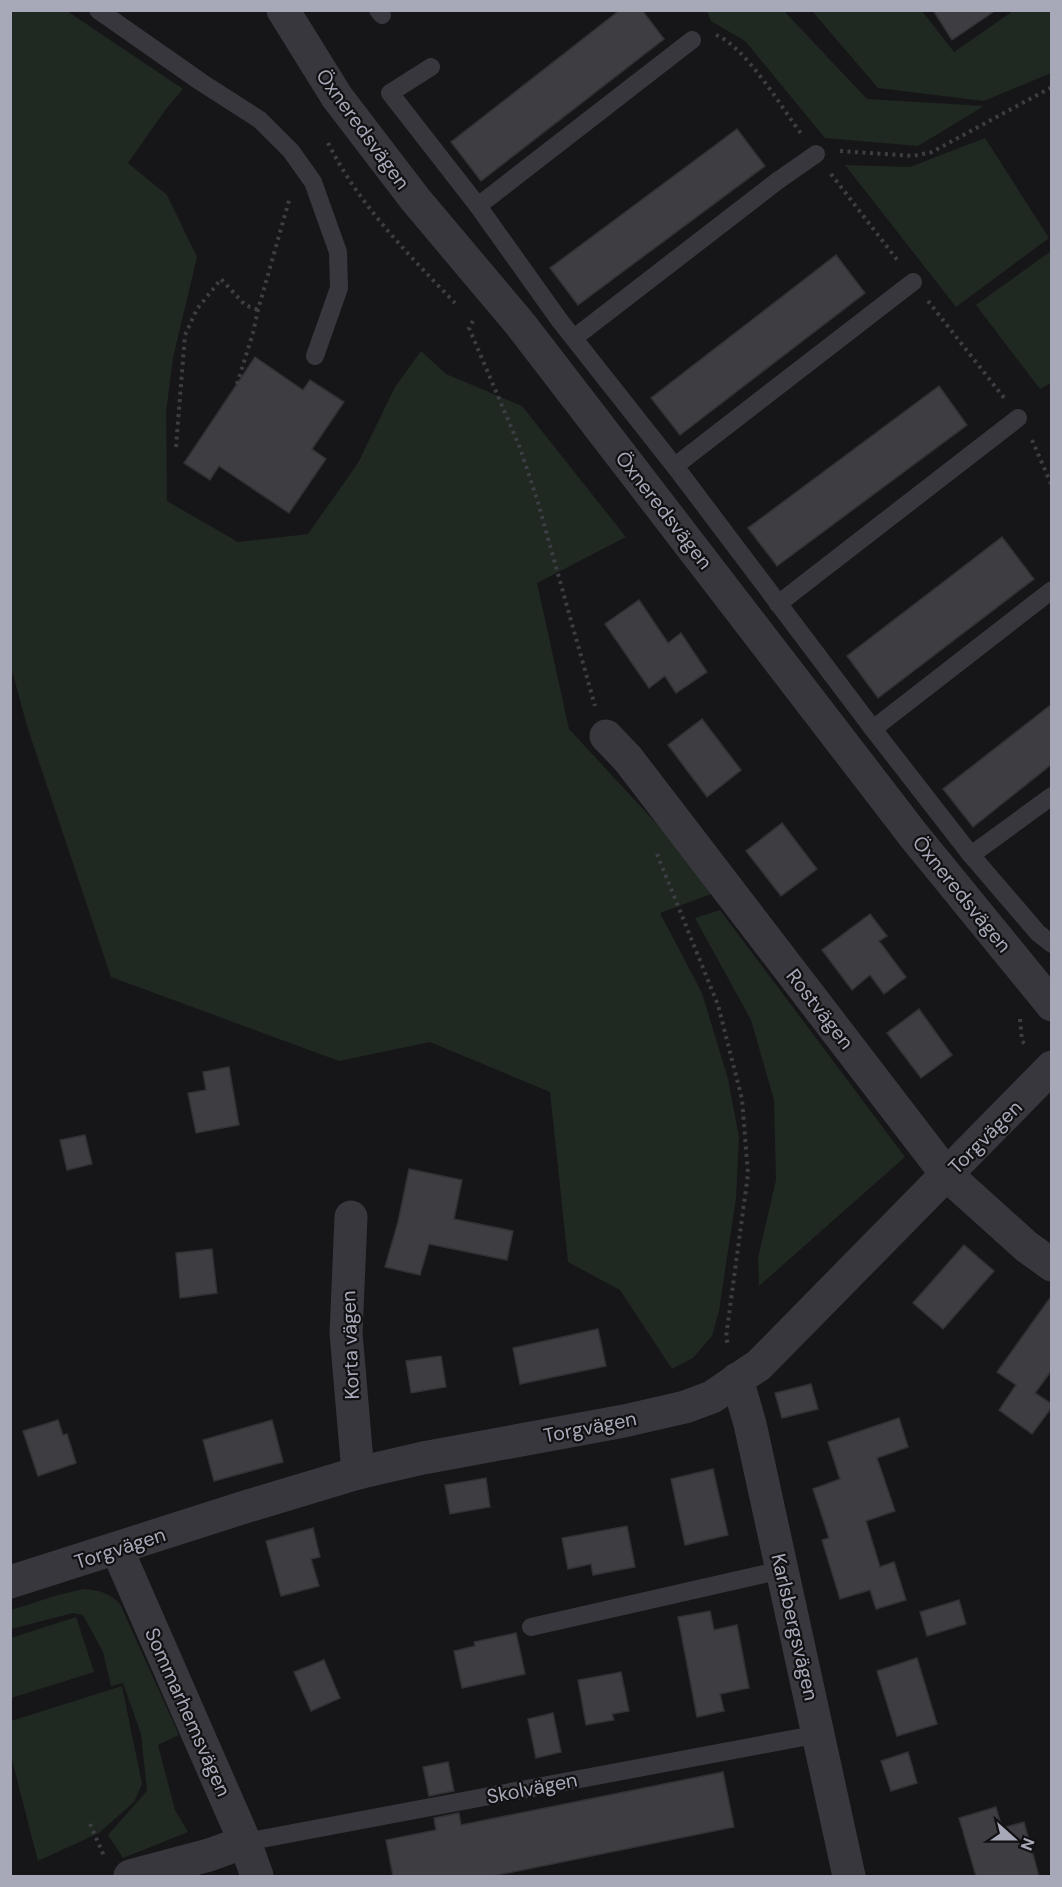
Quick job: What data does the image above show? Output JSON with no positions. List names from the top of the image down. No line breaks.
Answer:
{"streets":{"street":["Öxneredsvägen","Rostvägen","Torgvägen","Korta vägen","Karlsbergsvägen","Sommarhemsvägen"],"lane":["Skolvägen"]},"crossings":[["Rostvägen","Torgvägen"],["Torgvägen","Korta vägen"],["Torgvägen","Karlsbergsvägen"],["Torgvägen","Sommarhemsvägen"],["Karlsbergsvägen","Skolvägen"],["Sommarhemsvägen","Skolvägen"]],"north":"right"}
